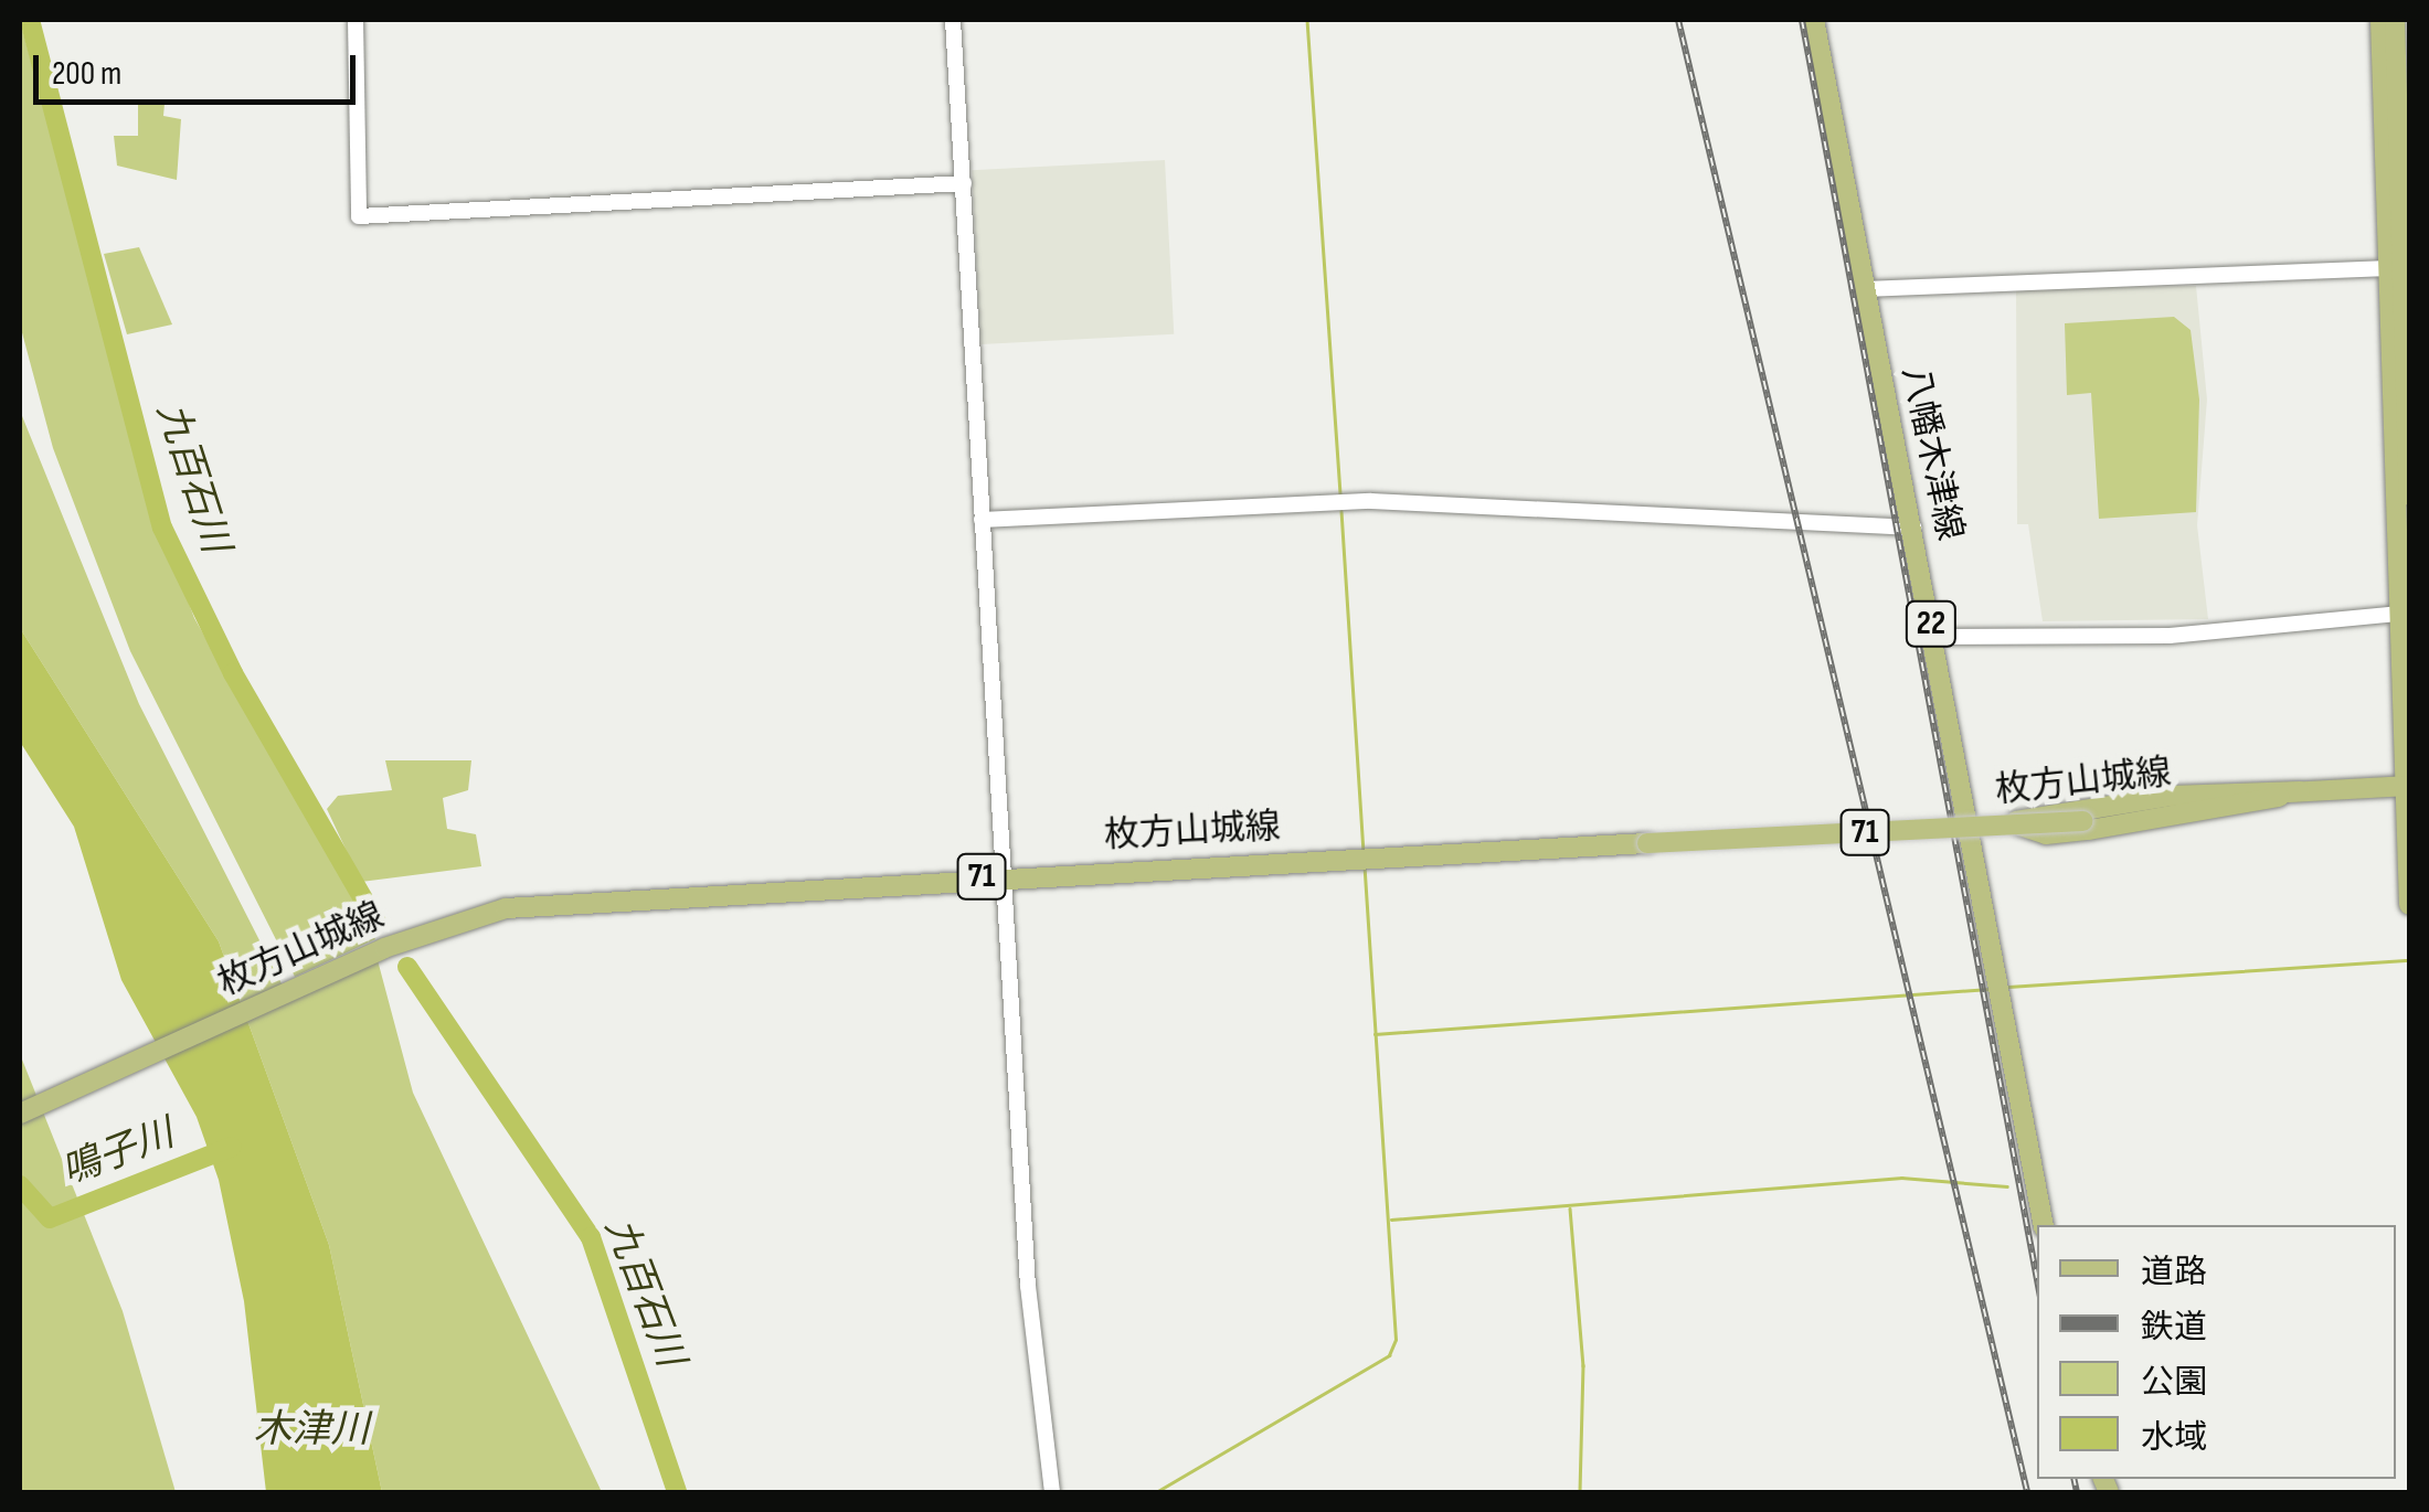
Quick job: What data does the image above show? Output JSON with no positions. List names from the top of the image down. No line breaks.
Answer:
{"streets":{"main road":["八幡木津線","22","枚方山城線","71"]},"crossings":[["八幡木津線","71"],["枚方山城線","71"]],"water":["九百石川","鳴子川","木津川"],"legend":["道路","鉄道","公園","水域"],"scale_bar":"200 m"}
